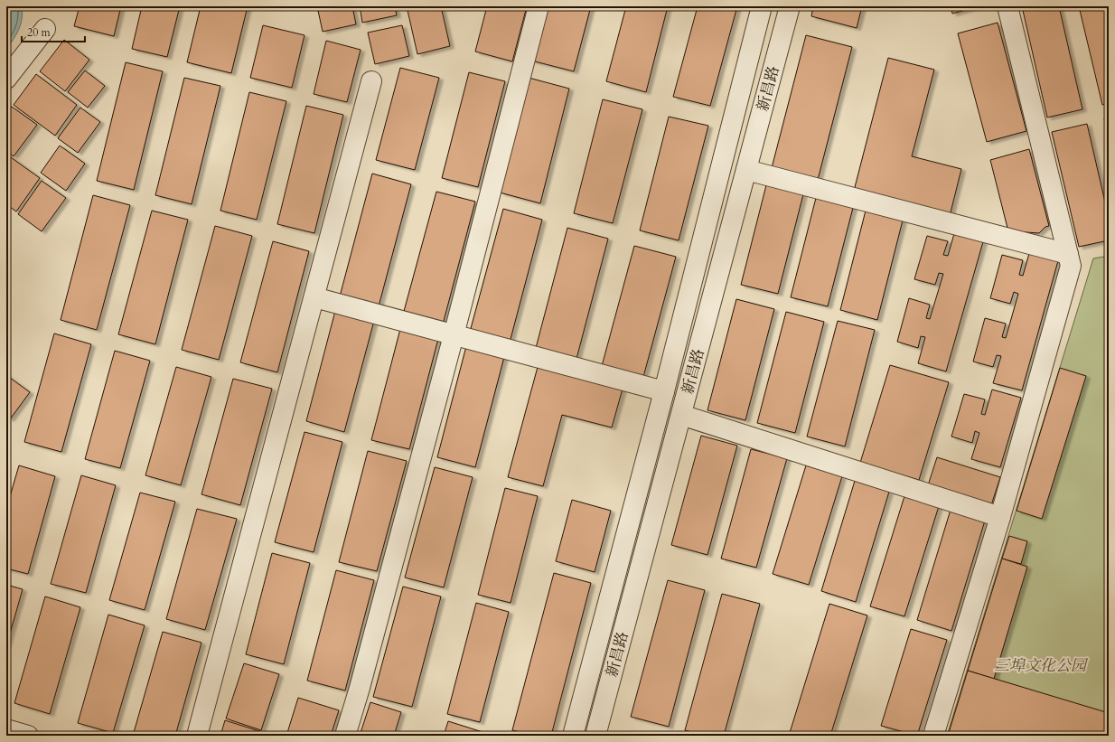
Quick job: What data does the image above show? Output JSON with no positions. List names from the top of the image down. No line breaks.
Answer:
{"streets":{"street":["新昌路"]},"parks":["三埠文化公园"],"scale_bar":"20 m"}
